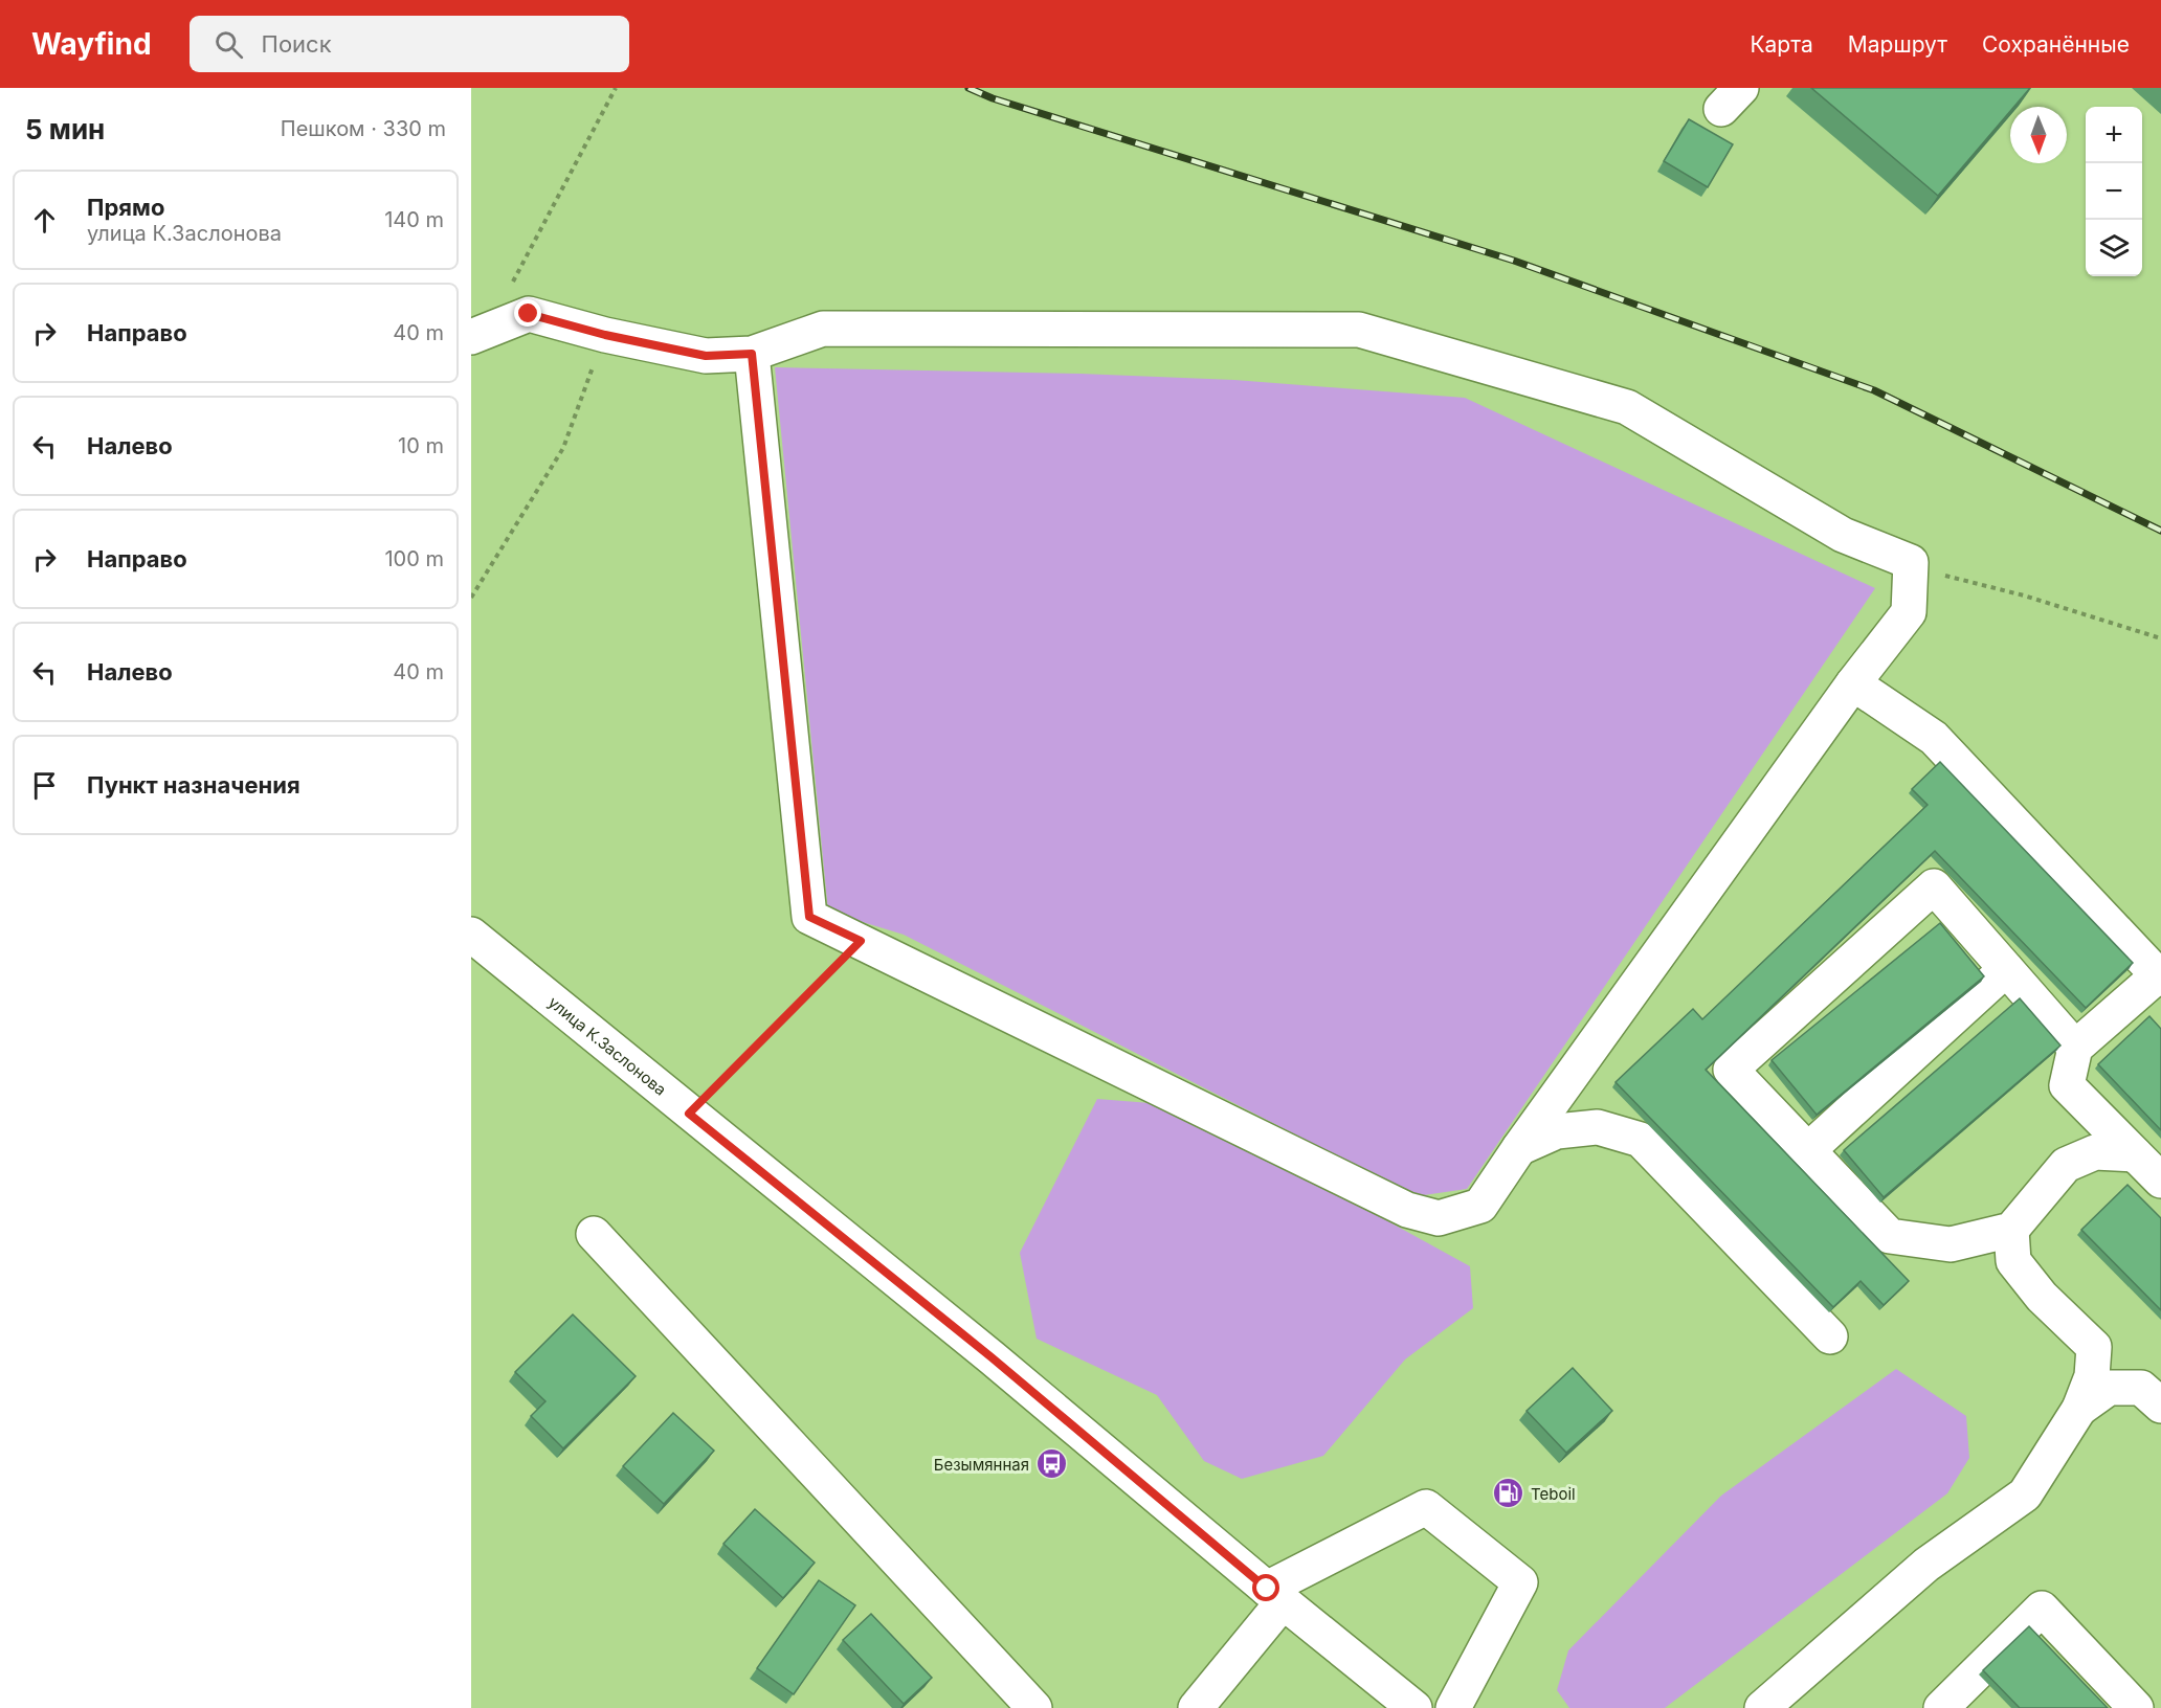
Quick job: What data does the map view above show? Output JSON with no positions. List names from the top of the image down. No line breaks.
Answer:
{"streets":{"street":["улица К.Заслонова"]},"places":{"bus stop":["Безымянная"],"fuel station":["Teboil"]},"north":"bottom","page":{"header":"Wayfind","search":"Поиск","nav":["Карта","Маршрут","Сохранённые"],"heading":["5 мин","Пешком · 330 m"],"map_buttons":["+","−"],"list":[["Прямо","улица К.Заслонова","140 m"],["Направо","40 m"],["Налево","10 m"],["Направо","100 m"],["Налево","40 m"],"Пункт назначения"]}}
